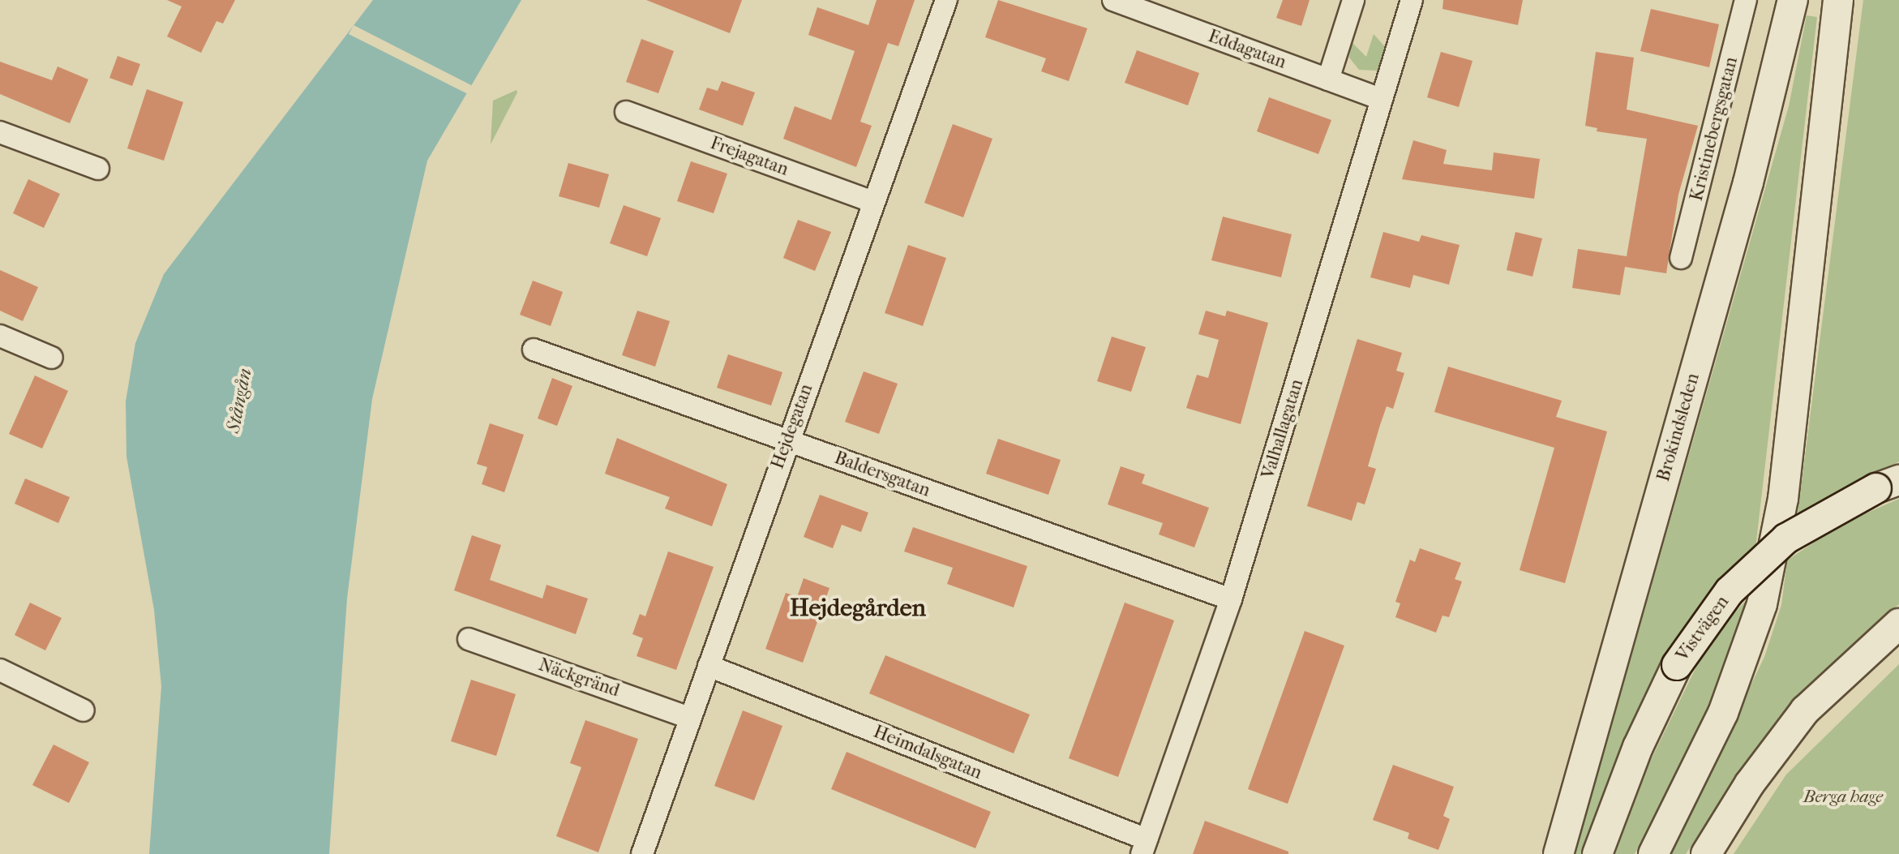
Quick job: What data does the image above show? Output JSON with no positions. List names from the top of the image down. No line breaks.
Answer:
{"streets":{"main road":["Brokindsleden","Vistvägen"],"street":["Eddagatan","Kristinebergsgatan","Frejagatan","Hejdegatan","Valhallagatan","Baldersgatan","Näckgränd","Heimdalsgatan"]},"crossings":[["Eddagatan","Valhallagatan"],["Frejagatan","Hejdegatan"],["Hejdegatan","Baldersgatan"],["Hejdegatan","Näckgränd"],["Hejdegatan","Heimdalsgatan"],["Valhallagatan","Baldersgatan"],["Valhallagatan","Heimdalsgatan"]],"districts":["Hejdegården"],"water":["Stångån"],"parks":["Berga hage"]}
